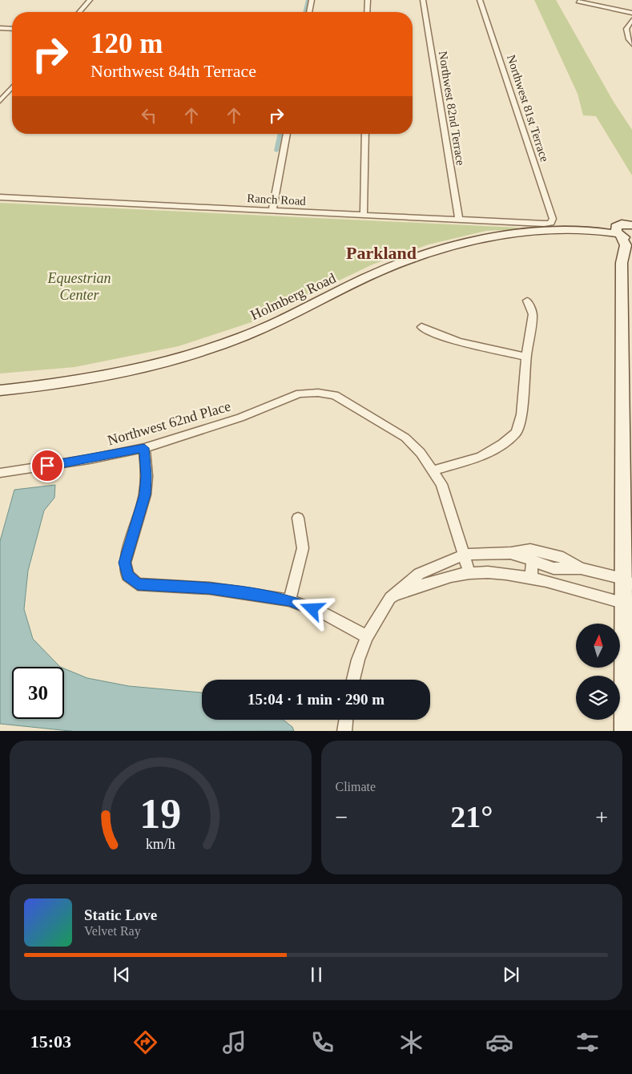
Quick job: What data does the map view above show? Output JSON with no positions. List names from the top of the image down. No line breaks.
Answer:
{"streets":{"street":["Northwest 82nd Terrace","Northwest 81st Terrace","Ranch Road","Holmberg Road","Northwest 62nd Place"]},"crossings":[["Northwest 82nd Terrace","Ranch Road"],["Northwest 81st Terrace","Ranch Road"]],"districts":["Parkland"],"parks":["Equestrian Center"],"north":"top","page":{"turn":["120 m","Northwest 84th Terrace"],"limit":"30","trip":"15:04 · 1 min · 290 m","tile":"Climate","heat":["−","21°","+"],"song":["Static Love","Velvet Ray"],"tabs":"15:03","gauge":["19","km/h"]}}
